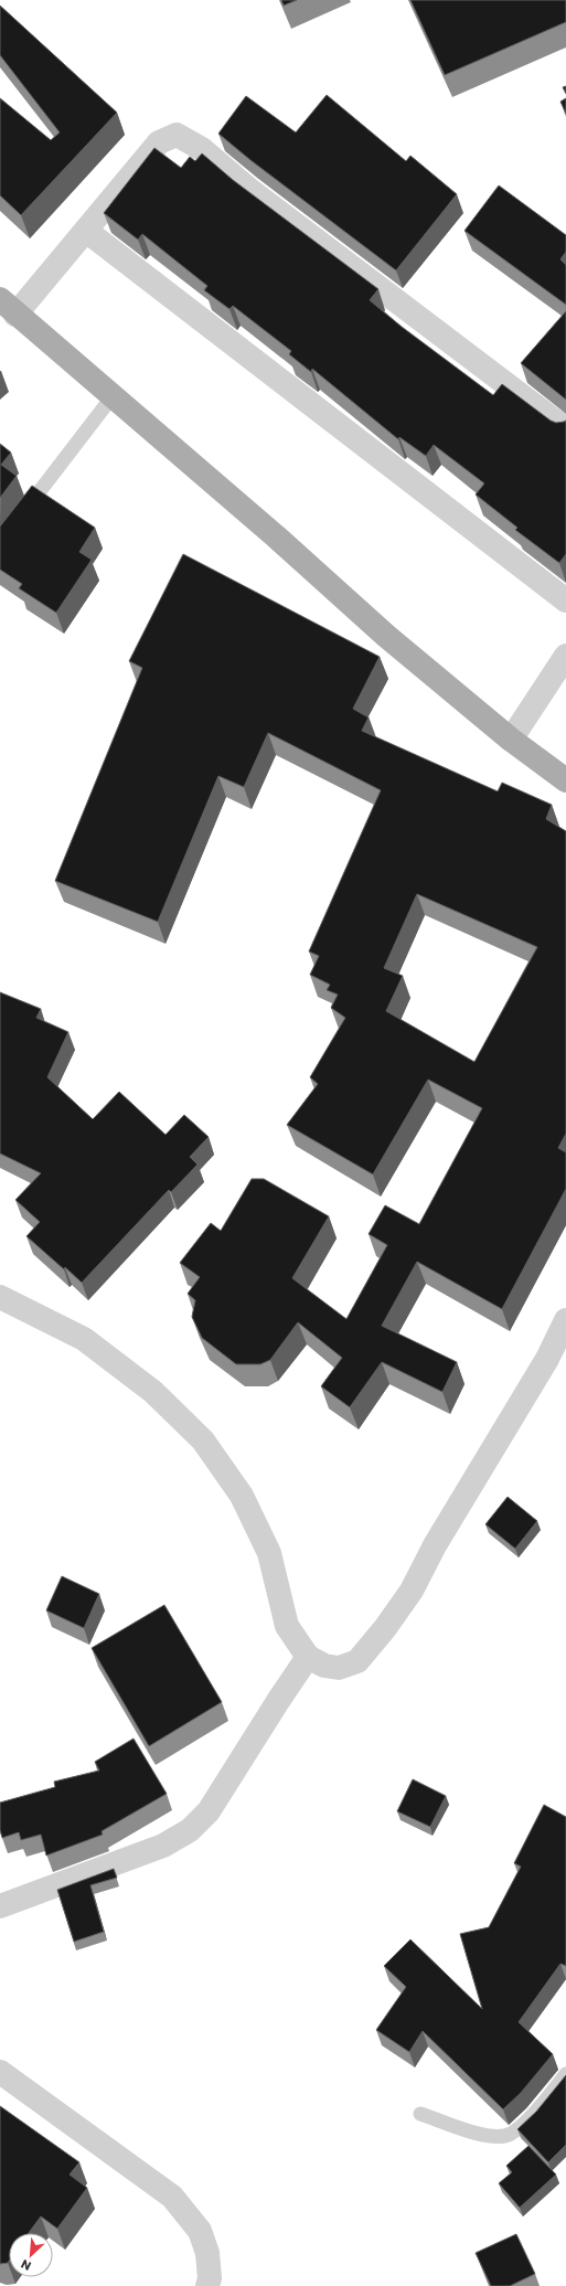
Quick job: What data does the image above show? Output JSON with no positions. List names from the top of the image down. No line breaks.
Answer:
{"north":"bottom left"}
